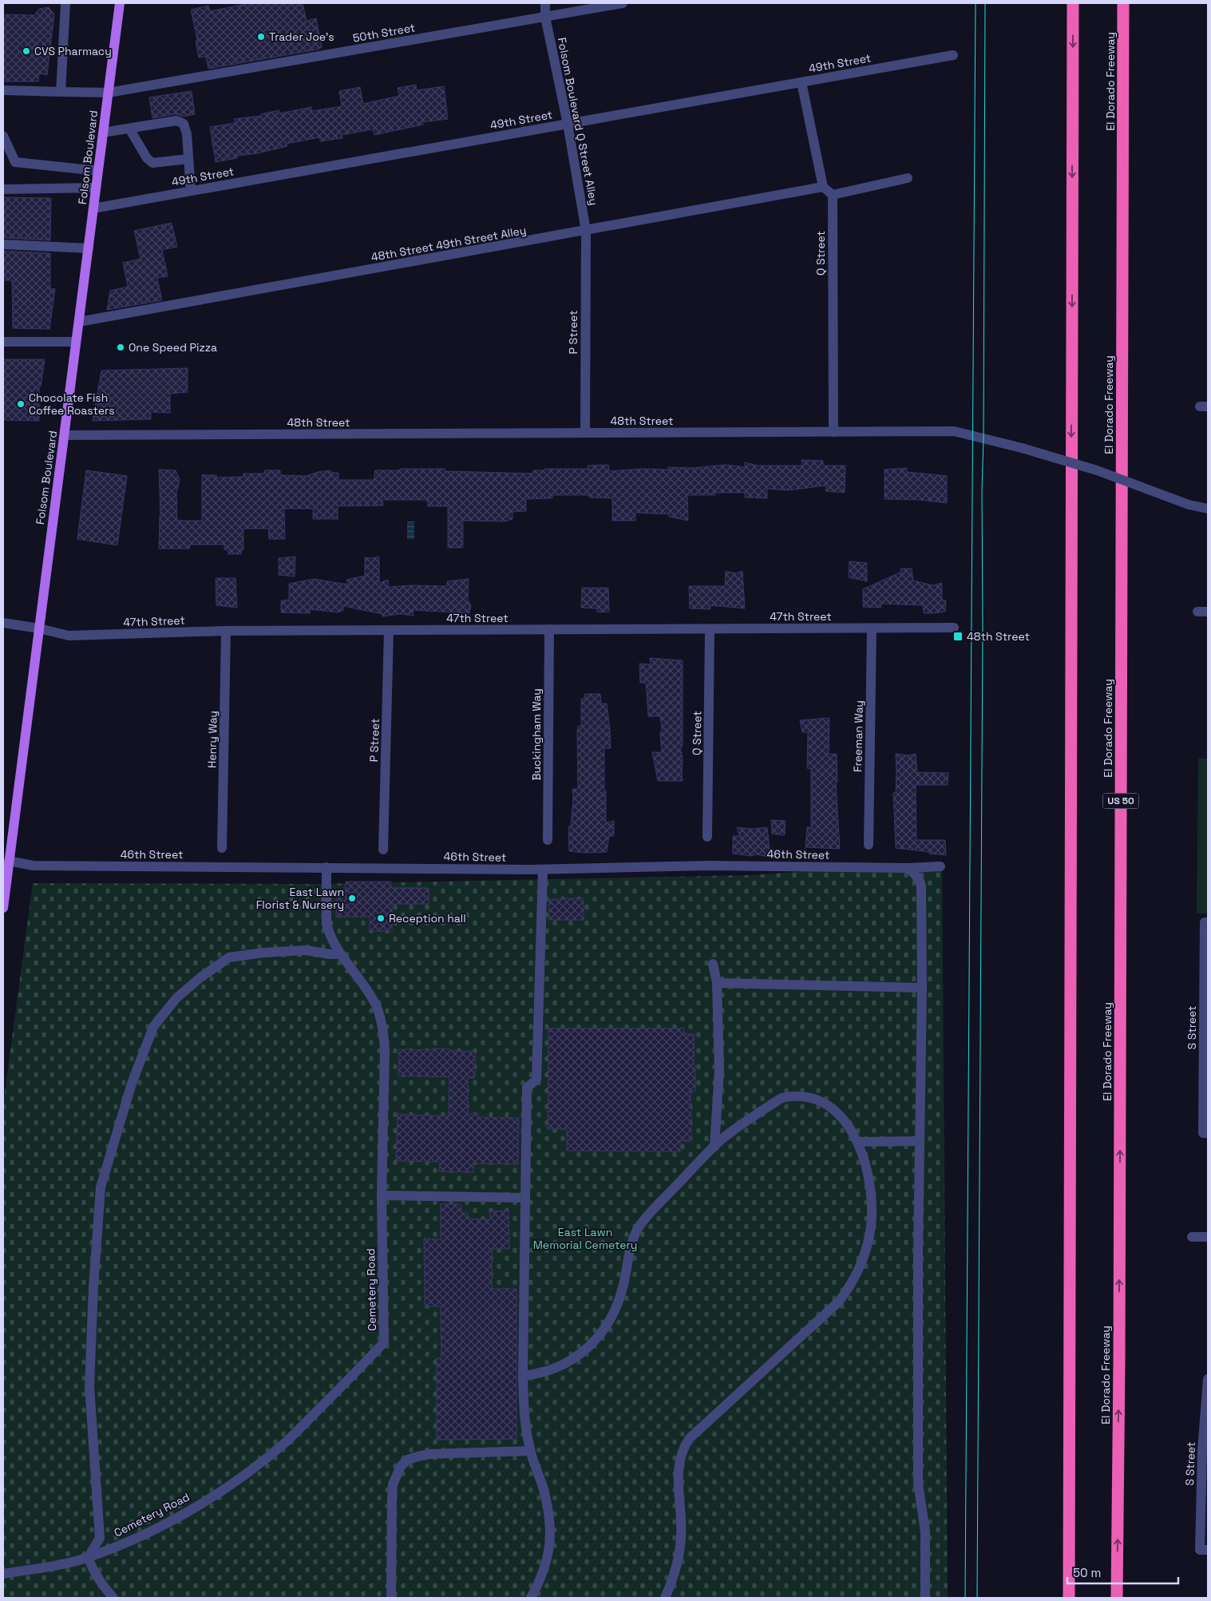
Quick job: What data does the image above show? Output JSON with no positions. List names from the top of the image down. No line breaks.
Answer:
{"streets":{"highway":["El Dorado Freeway","US 50"],"main road":["Folsom Boulevard"],"street":["50th Street","49th Street","Folsom Boulevard Q Street Alley","48th Street 49th Street Alley","Q Street","P Street","48th Street","47th Street","Buckingham Way","Freeman Way","Henry Way","46th Street","S Street","Cemetery Road"]},"crossings":[["50th Street","Folsom Boulevard Q Street Alley"],["50th Street","Folsom Boulevard"],["49th Street","Folsom Boulevard Q Street Alley"],["49th Street","Folsom Boulevard"],["Folsom Boulevard Q Street Alley","48th Street 49th Street Alley"],["Folsom Boulevard Q Street Alley","P Street"],["Folsom Boulevard","48th Street 49th Street Alley"],["Folsom Boulevard","48th Street"],["Folsom Boulevard","47th Street"],["Folsom Boulevard","46th Street"],["48th Street 49th Street Alley","P Street"],["Q Street","48th Street"],["Q Street","47th Street"],["P Street","48th Street"],["P Street","47th Street"],["47th Street","Buckingham Way"],["47th Street","Freeman Way"],["47th Street","Henry Way"],["46th Street","Cemetery Road"]],"parks":["East Lawn Memorial Cemetery"],"places":{"other":["Trader Joe's","CVS Pharmacy","One Speed Pizza","Chocolate Fish Coffee Roasters","East Lawn Florist & Nursery","Reception hall"],"transit":["48th Street"]},"scale_bar":"50 m"}
